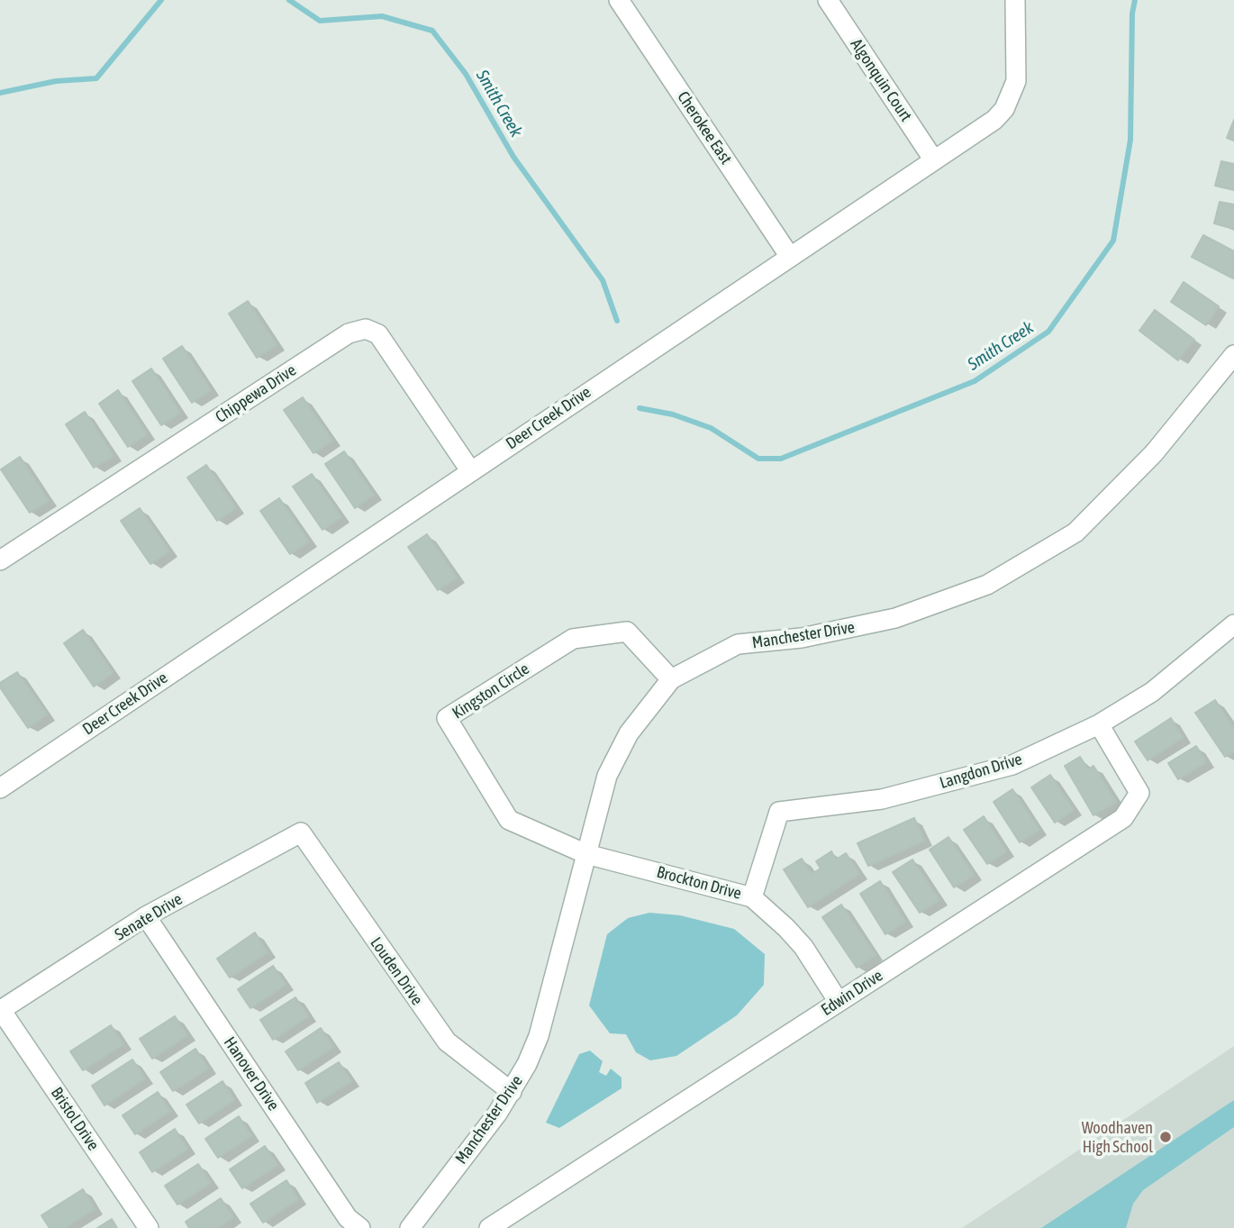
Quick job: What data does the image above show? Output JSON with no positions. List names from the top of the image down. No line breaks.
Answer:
{"streets":{"street":["Algonquin Court","Cherokee East","Chippewa Drive","Deer Creek Drive","Manchester Drive","Kingston Circle","Langdon Drive","Brockton Drive","Senate Drive","Louden Drive","Edwin Drive","Hanover Drive","Bristol Drive"]},"crossings":[["Algonquin Court","Deer Creek Drive"],["Cherokee East","Deer Creek Drive"],["Chippewa Drive","Deer Creek Drive"],["Manchester Drive","Kingston Circle"],["Manchester Drive","Brockton Drive"],["Manchester Drive","Louden Drive"],["Kingston Circle","Brockton Drive"],["Langdon Drive","Brockton Drive"],["Langdon Drive","Edwin Drive"],["Brockton Drive","Edwin Drive"],["Senate Drive","Louden Drive"],["Senate Drive","Hanover Drive"],["Senate Drive","Bristol Drive"]],"water":["Smith Creek"],"places":["Woodhaven High School"]}
